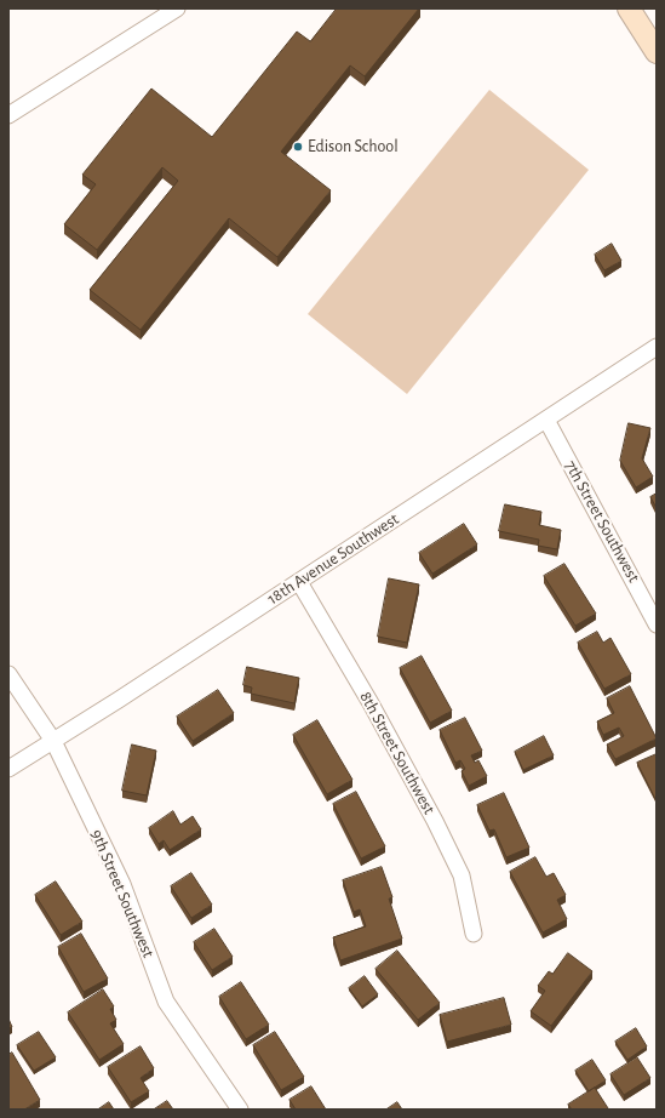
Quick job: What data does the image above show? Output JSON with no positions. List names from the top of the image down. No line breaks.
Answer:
{"streets":{"street":["7th Street Southwest","18th Avenue Southwest","8th Street Southwest","9th Street Southwest"]},"crossings":[["7th Street Southwest","18th Avenue Southwest"],["18th Avenue Southwest","8th Street Southwest"],["18th Avenue Southwest","9th Street Southwest"]],"places":["Edison School"]}
